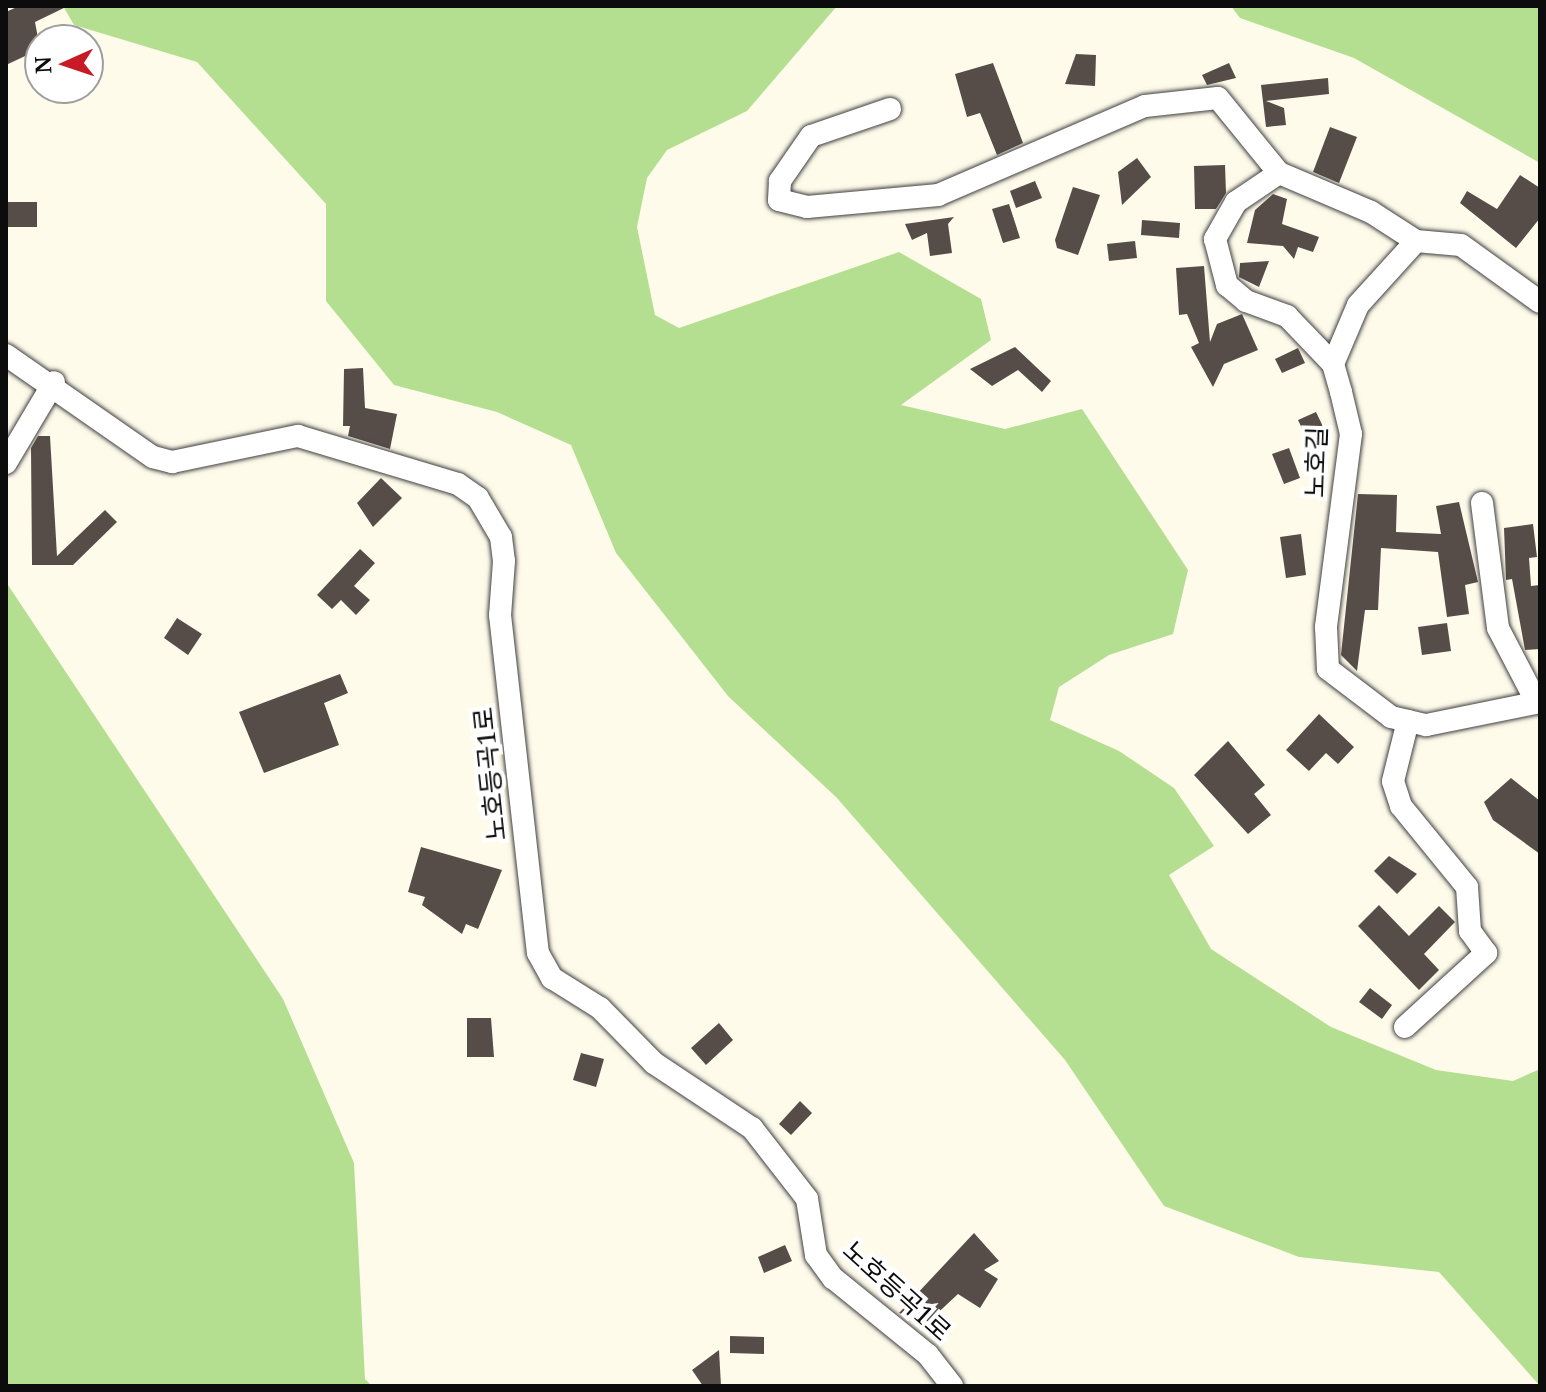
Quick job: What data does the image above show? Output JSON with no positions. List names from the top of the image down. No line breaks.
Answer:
{"streets":{"street":["노호길","노호등곡1로"]},"north":"left"}
